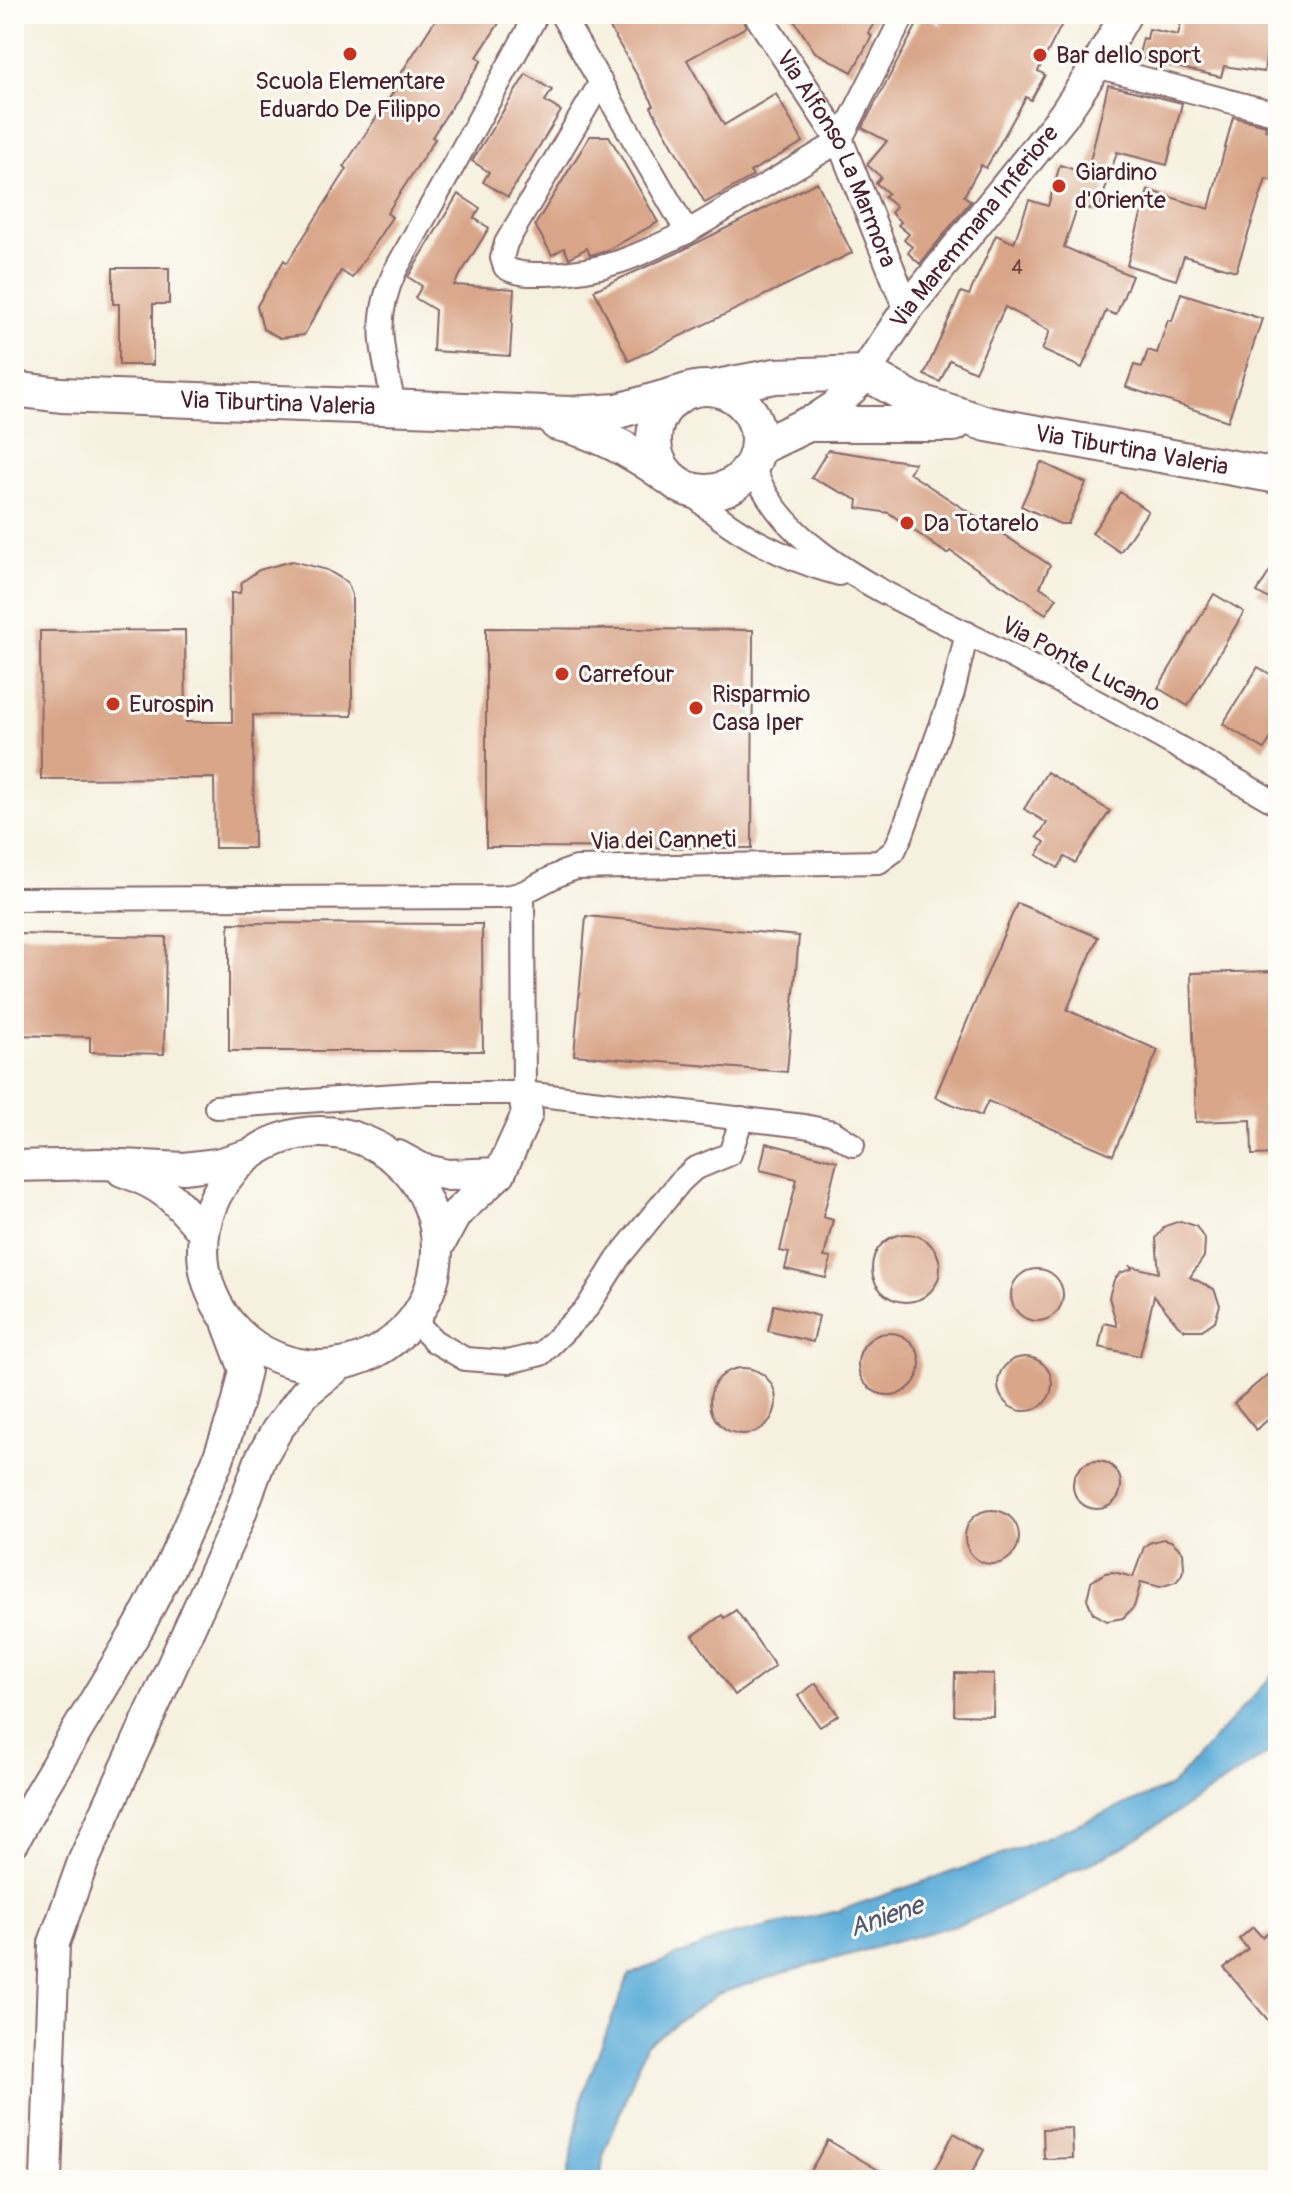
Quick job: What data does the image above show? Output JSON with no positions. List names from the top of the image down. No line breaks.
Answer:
{"streets":{"main road":["Via Maremmana Inferiore","Via Tiburtina Valeria"],"street":["Via Alfonso La Marmora","Via Ponte Lucano","Via dei Canneti"]},"crossings":[["Via Alfonso La Marmora","Via Maremmana Inferiore"],["Via Maremmana Inferiore","Via Tiburtina Valeria"],["Via Tiburtina Valeria","Via Ponte Lucano"],["Via Ponte Lucano","Via dei Canneti"]],"water":["Aniene"],"places":["Scuola Elementare Eduardo De Filippo","Bar dello sport","Giardino d'Oriente","Da Totarelo","Carrefour","Eurospin","Risparmio Casa Iper"],"house_numbers":["4"]}
